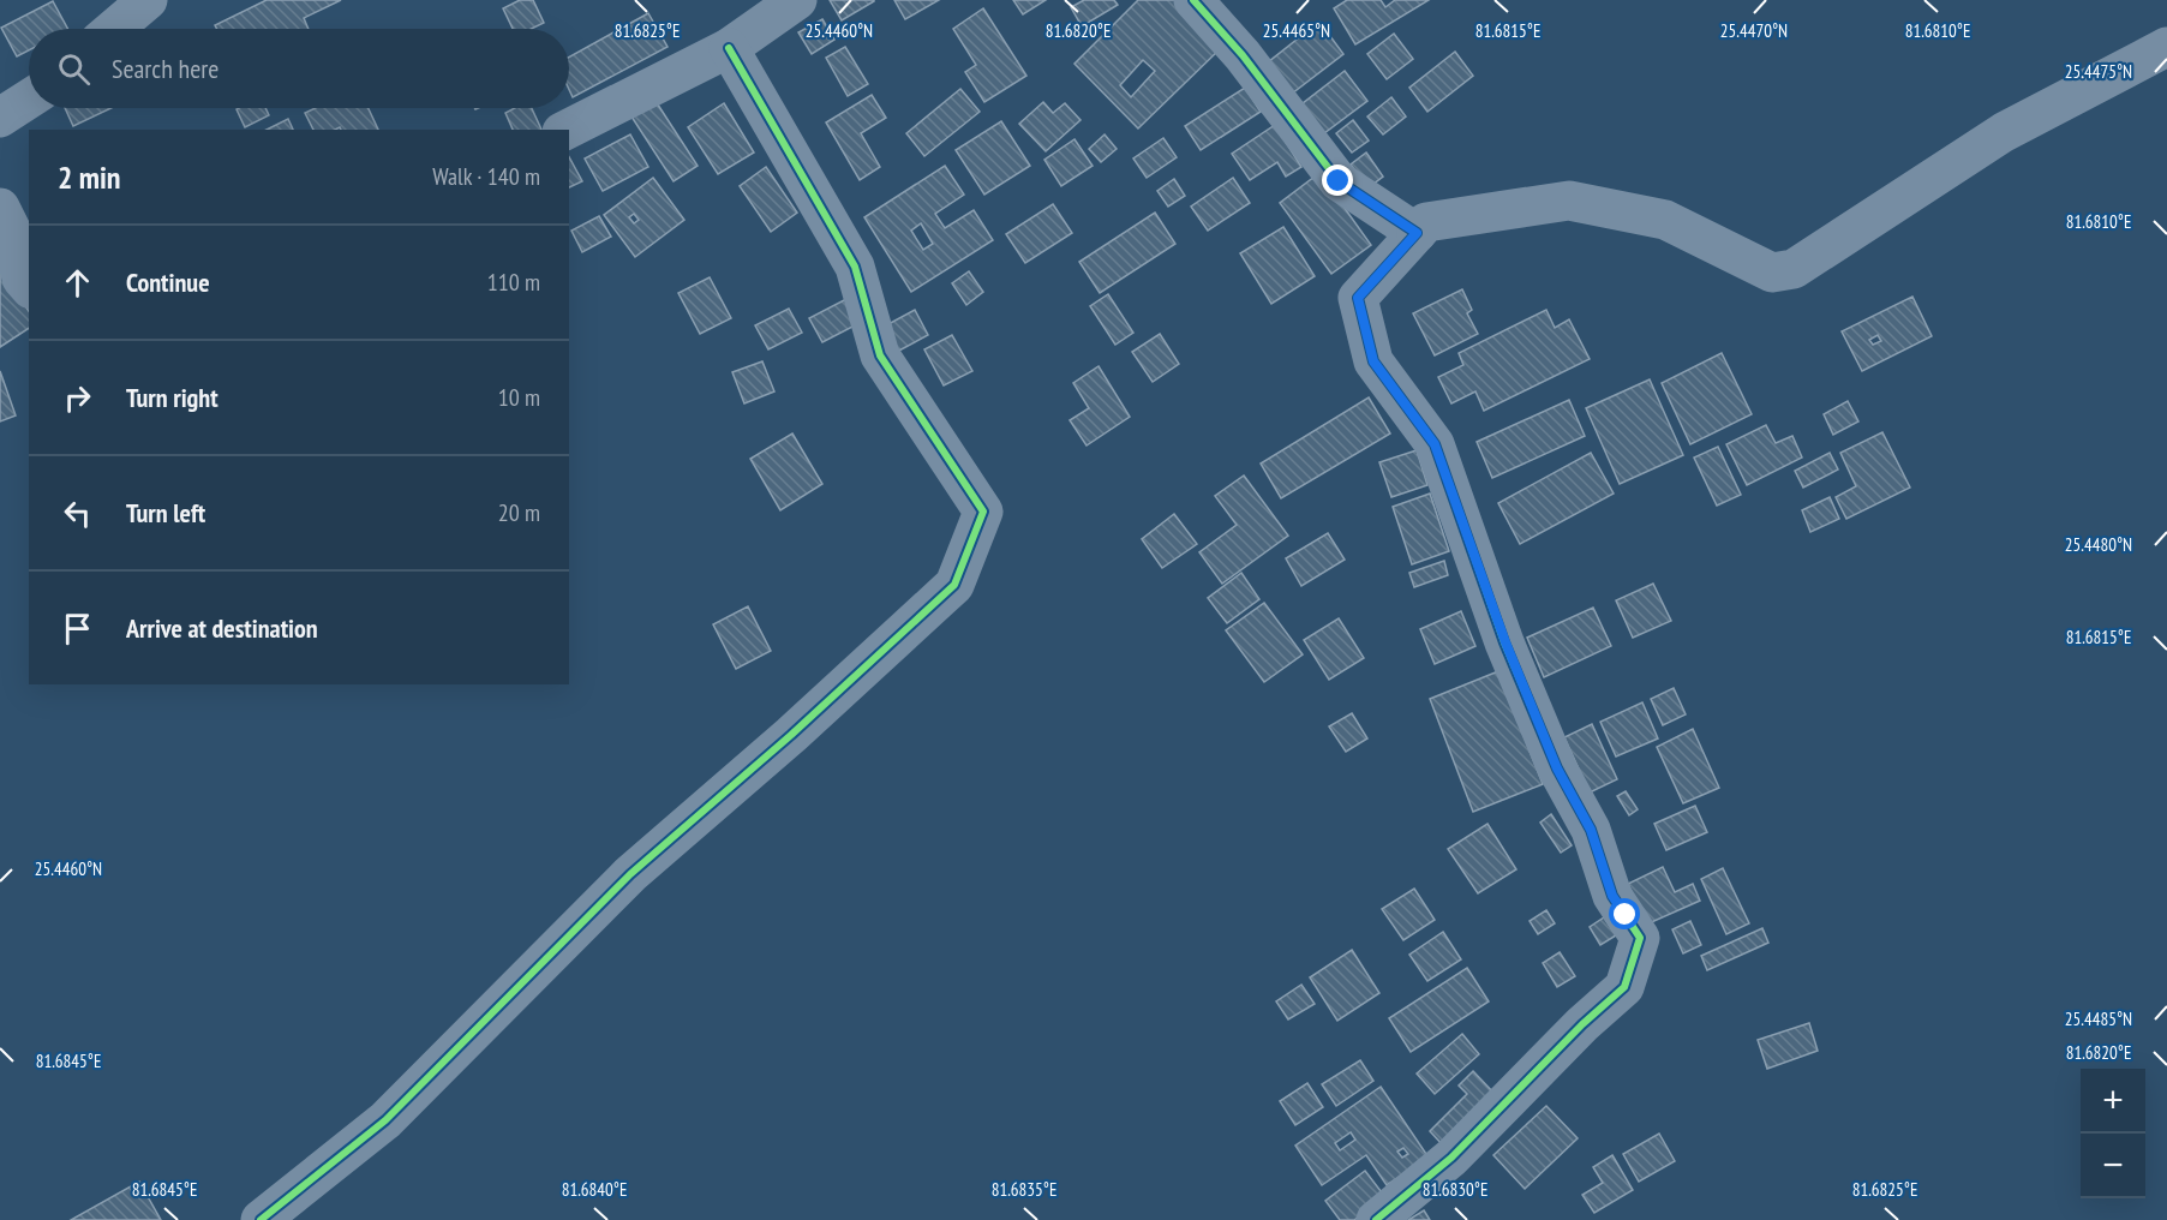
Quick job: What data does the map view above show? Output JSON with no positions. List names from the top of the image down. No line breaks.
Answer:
{"page":{"search":"Search here","heading":["2 min","Walk · 140 m"],"list":[["Continue","110 m"],["Turn right","10 m"],["Turn left","20 m"],"Arrive at destination"],"map_buttons":["+","−"]},"coordinates":["81.6820°E","81.6815°E","81.6810°E","81.6825°E","25.4465°N","25.4460°N","25.4470°N","25.4475°N","25.4480°N","25.4485°N","81.6845°E","81.6840°E","81.6835°E","81.6830°E"]}
